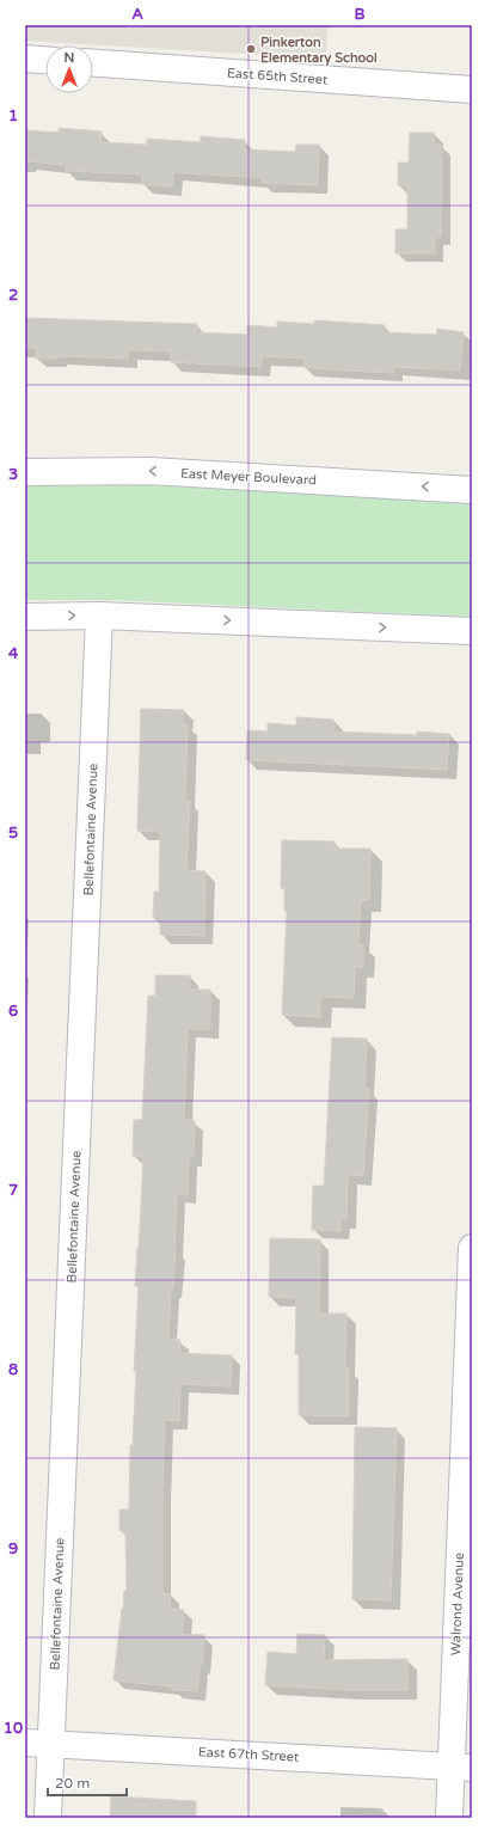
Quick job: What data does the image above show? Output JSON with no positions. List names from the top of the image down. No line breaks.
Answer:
{"streets":{"street":["East 65th Street","East Meyer Boulevard","Bellefontaine Avenue","Walrond Avenue","East 67th Street"]},"crossings":[["Bellefontaine Avenue","East 67th Street"],["Walrond Avenue","East 67th Street"]],"places":["Pinkerton Elementary School"],"scale_bar":"20 m","north":"top","grid":{"columns":["A","B"],"rows":["1","2","3","4","5","6","7","8","9","10"]}}
